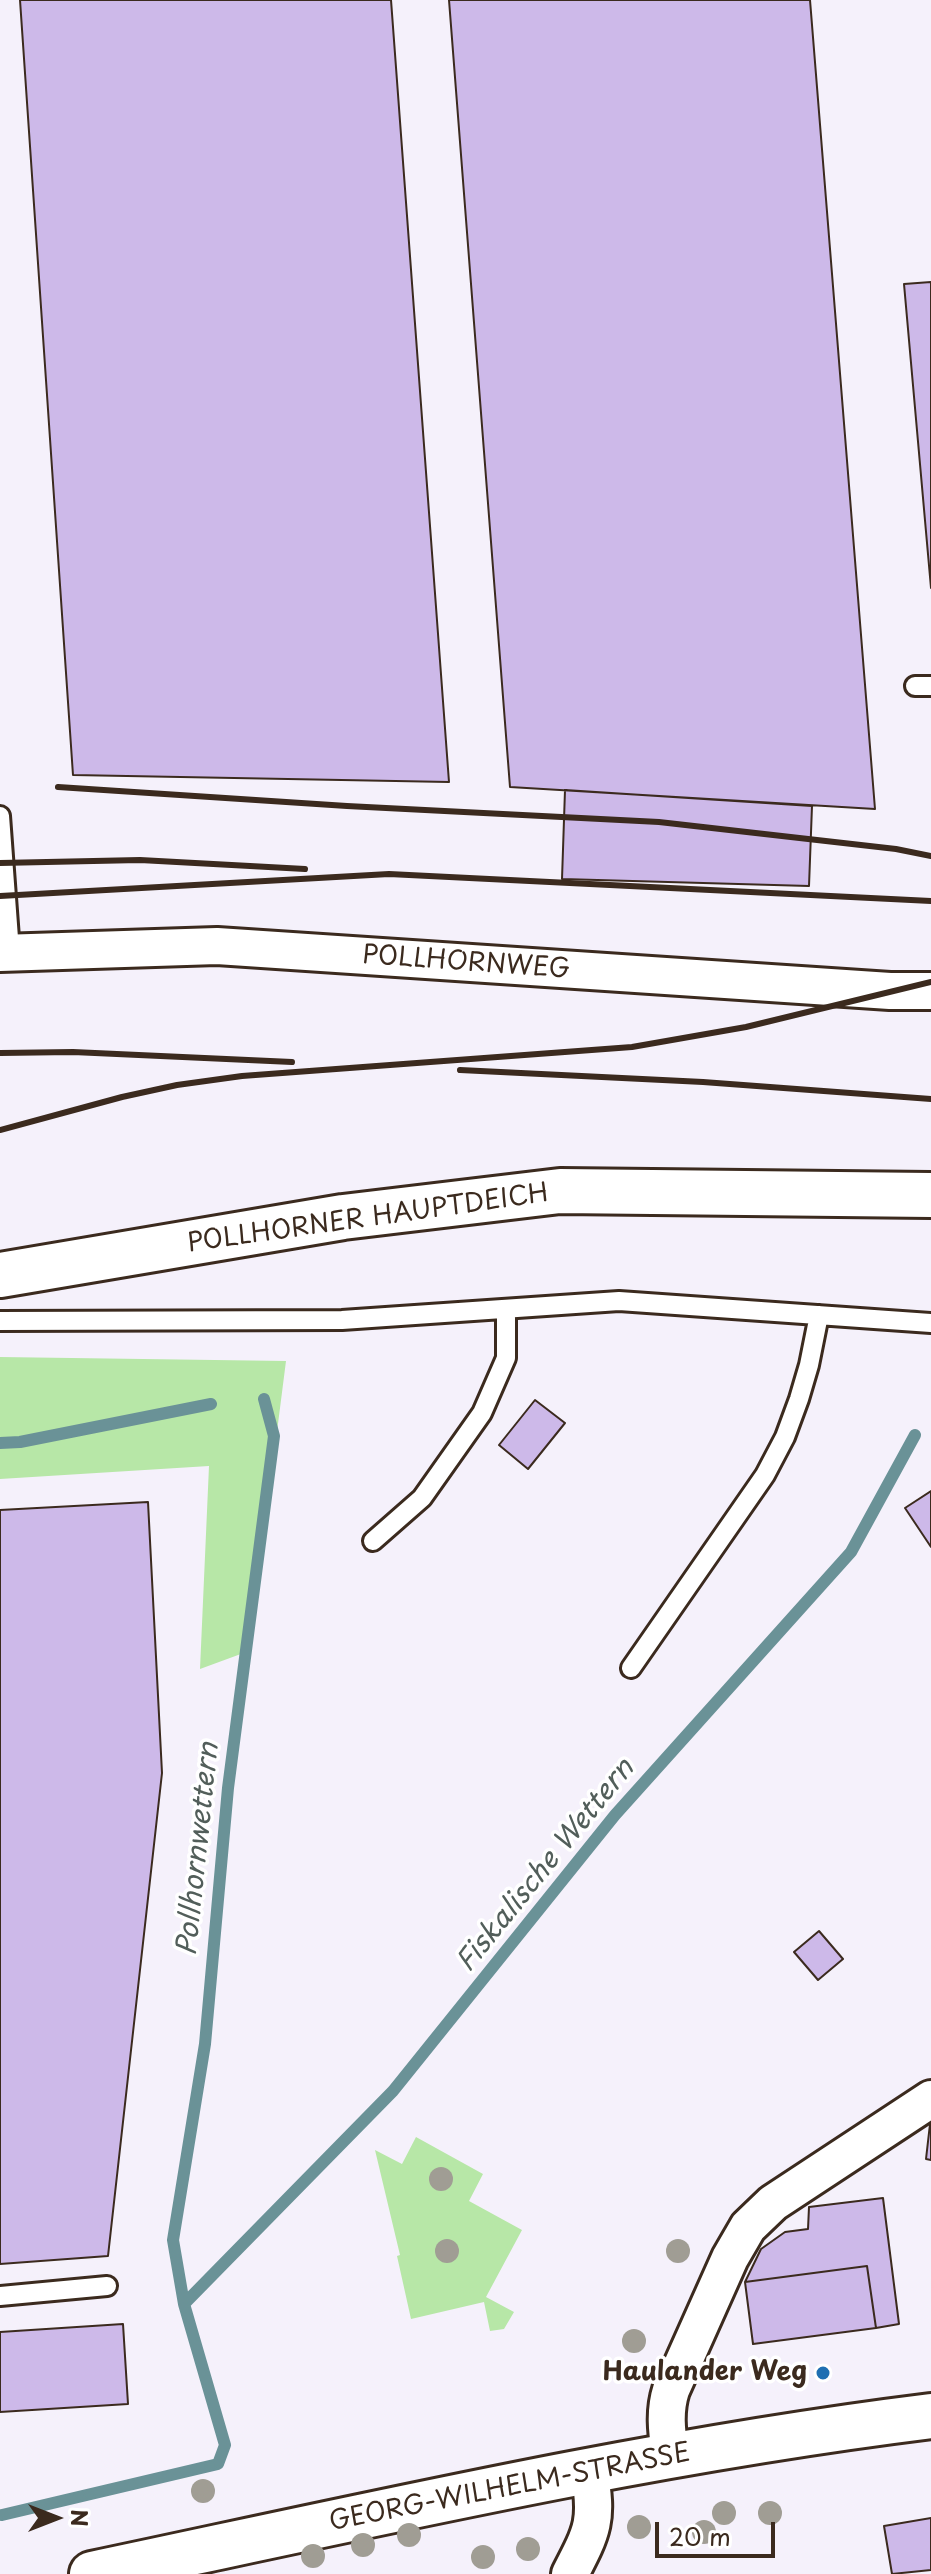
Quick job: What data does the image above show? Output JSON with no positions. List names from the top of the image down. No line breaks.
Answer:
{"streets":{"main road":["POLLHORNER HAUPTDEICH","GEORG-WILHELM-STRASSE"],"street":["POLLHORNWEG"]},"water":["Pollhornwettern","Fiskalische Wettern"],"places":["Haulander Weg"],"scale_bar":"20 m","north":"right"}
